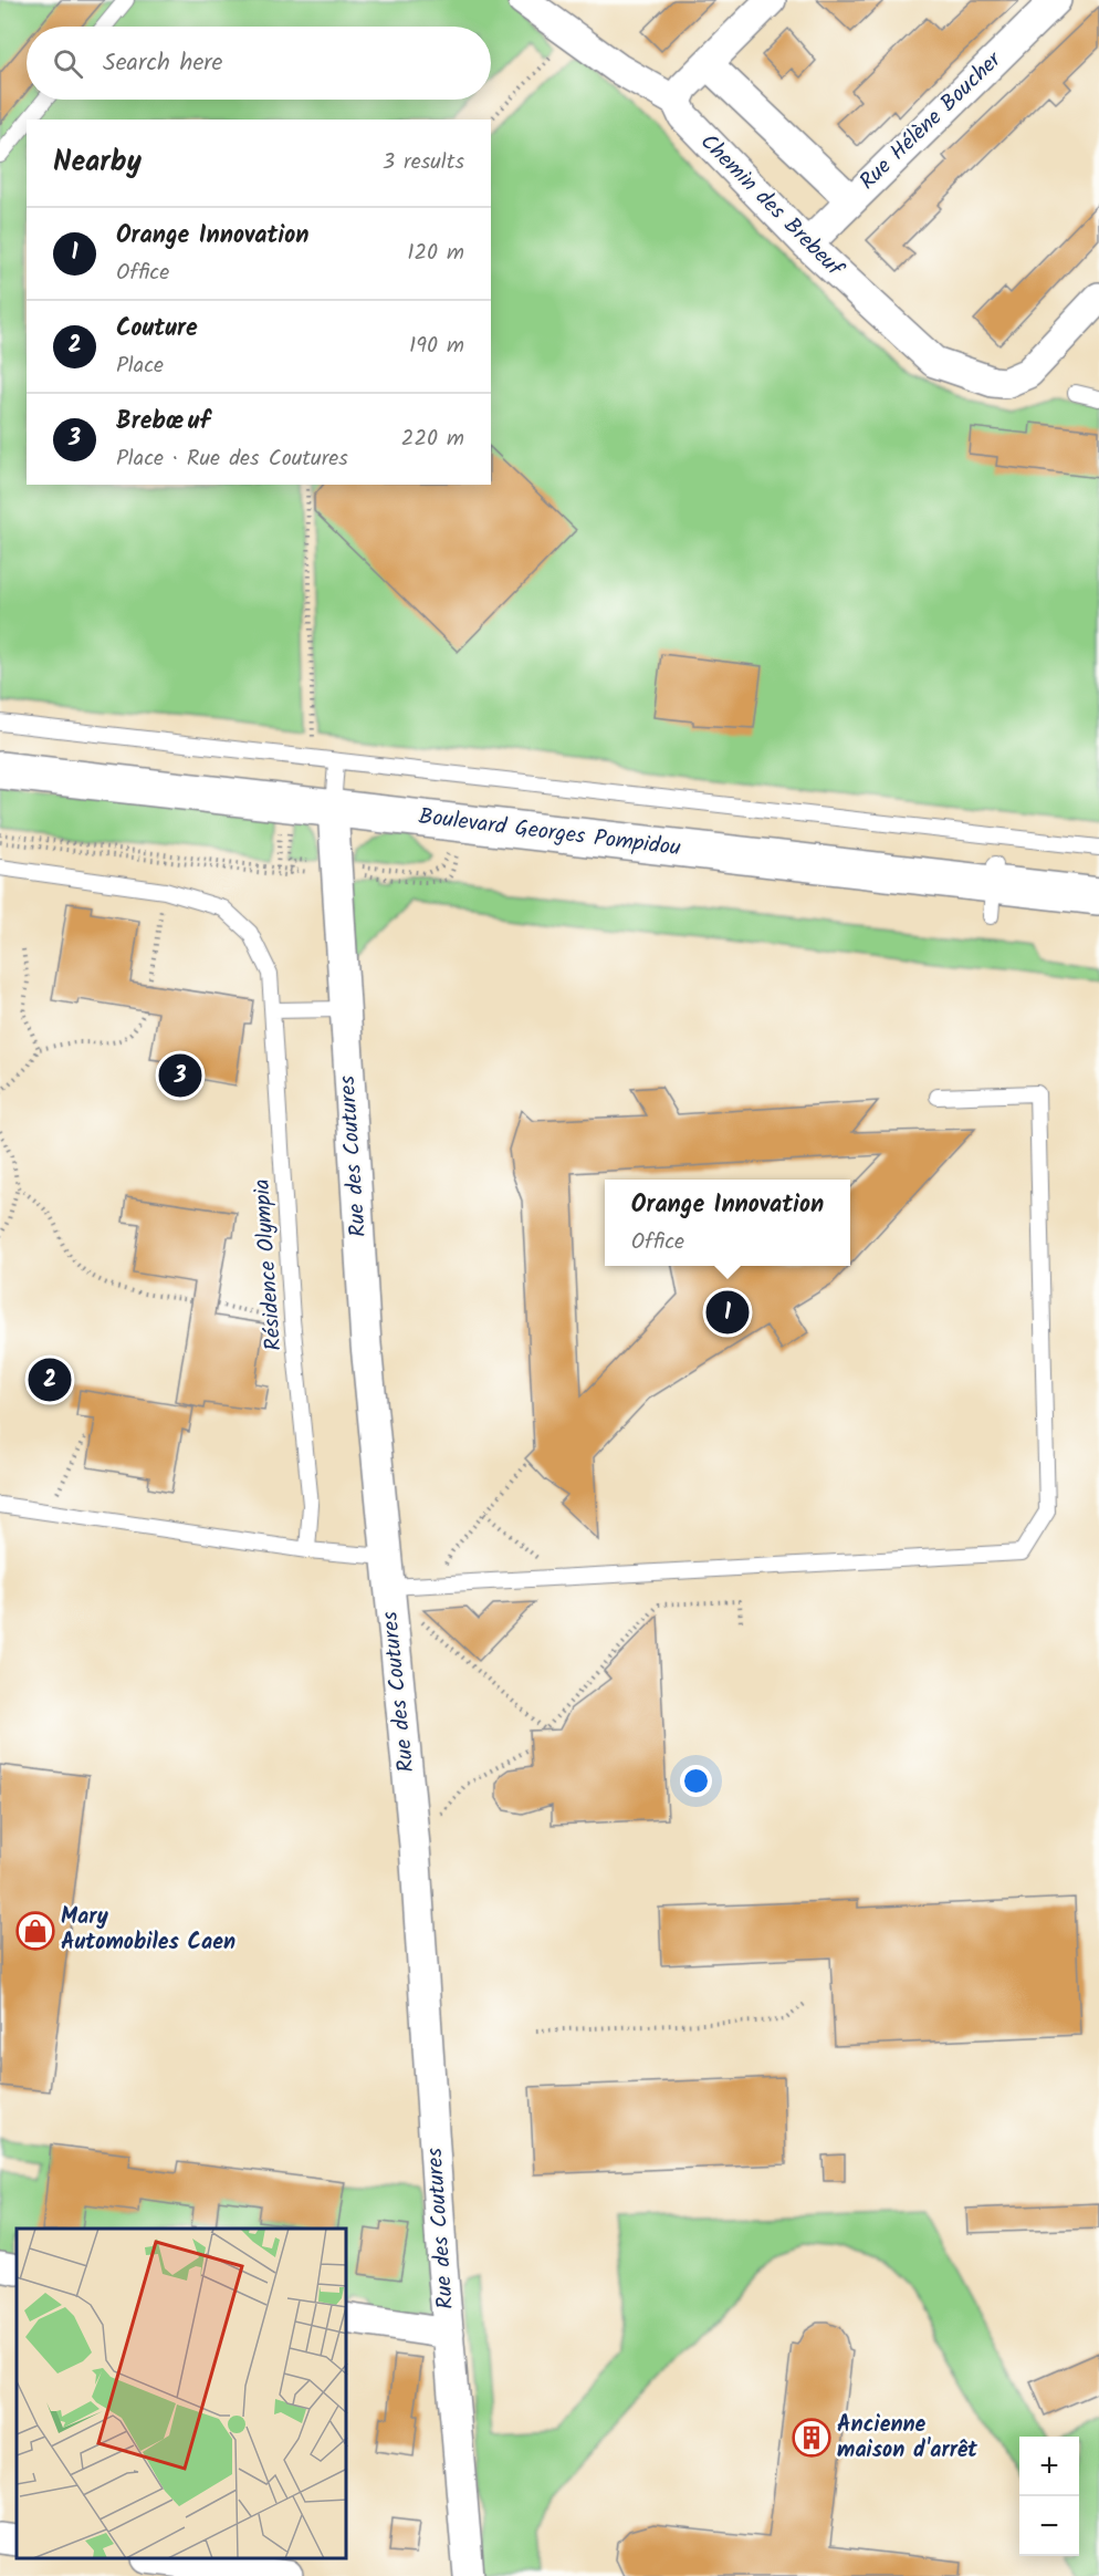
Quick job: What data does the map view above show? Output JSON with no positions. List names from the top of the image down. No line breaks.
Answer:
{"streets":{"street":["Rue Hélène Boucher","Chemin des Brebeuf","Boulevard Georges Pompidou","Rue des Coutures"],"lane":["Résidence Olympia"]},"crossings":[["Rue Hélène Boucher","Chemin des Brebeuf"],["Boulevard Georges Pompidou","Rue des Coutures"]],"places":{"shop":["Mary Automobiles Caen"],"building":["Ancienne maison d'arrêt"]},"page":{"search":"Search here","heading":["Nearby","3 results"],"list":[{"mark":"1","name":"Orange Innovation","note":"Office","value":"120 m"},{"mark":"2","name":"Couture","note":"Place","value":"190 m"},{"mark":"3","name":"Brebœuf","note":"Place · Rue des Coutures","value":"220 m"}],"pins":["3","1","2"],"popup":["Orange Innovation","Office"],"map_buttons":["+","−"]}}
